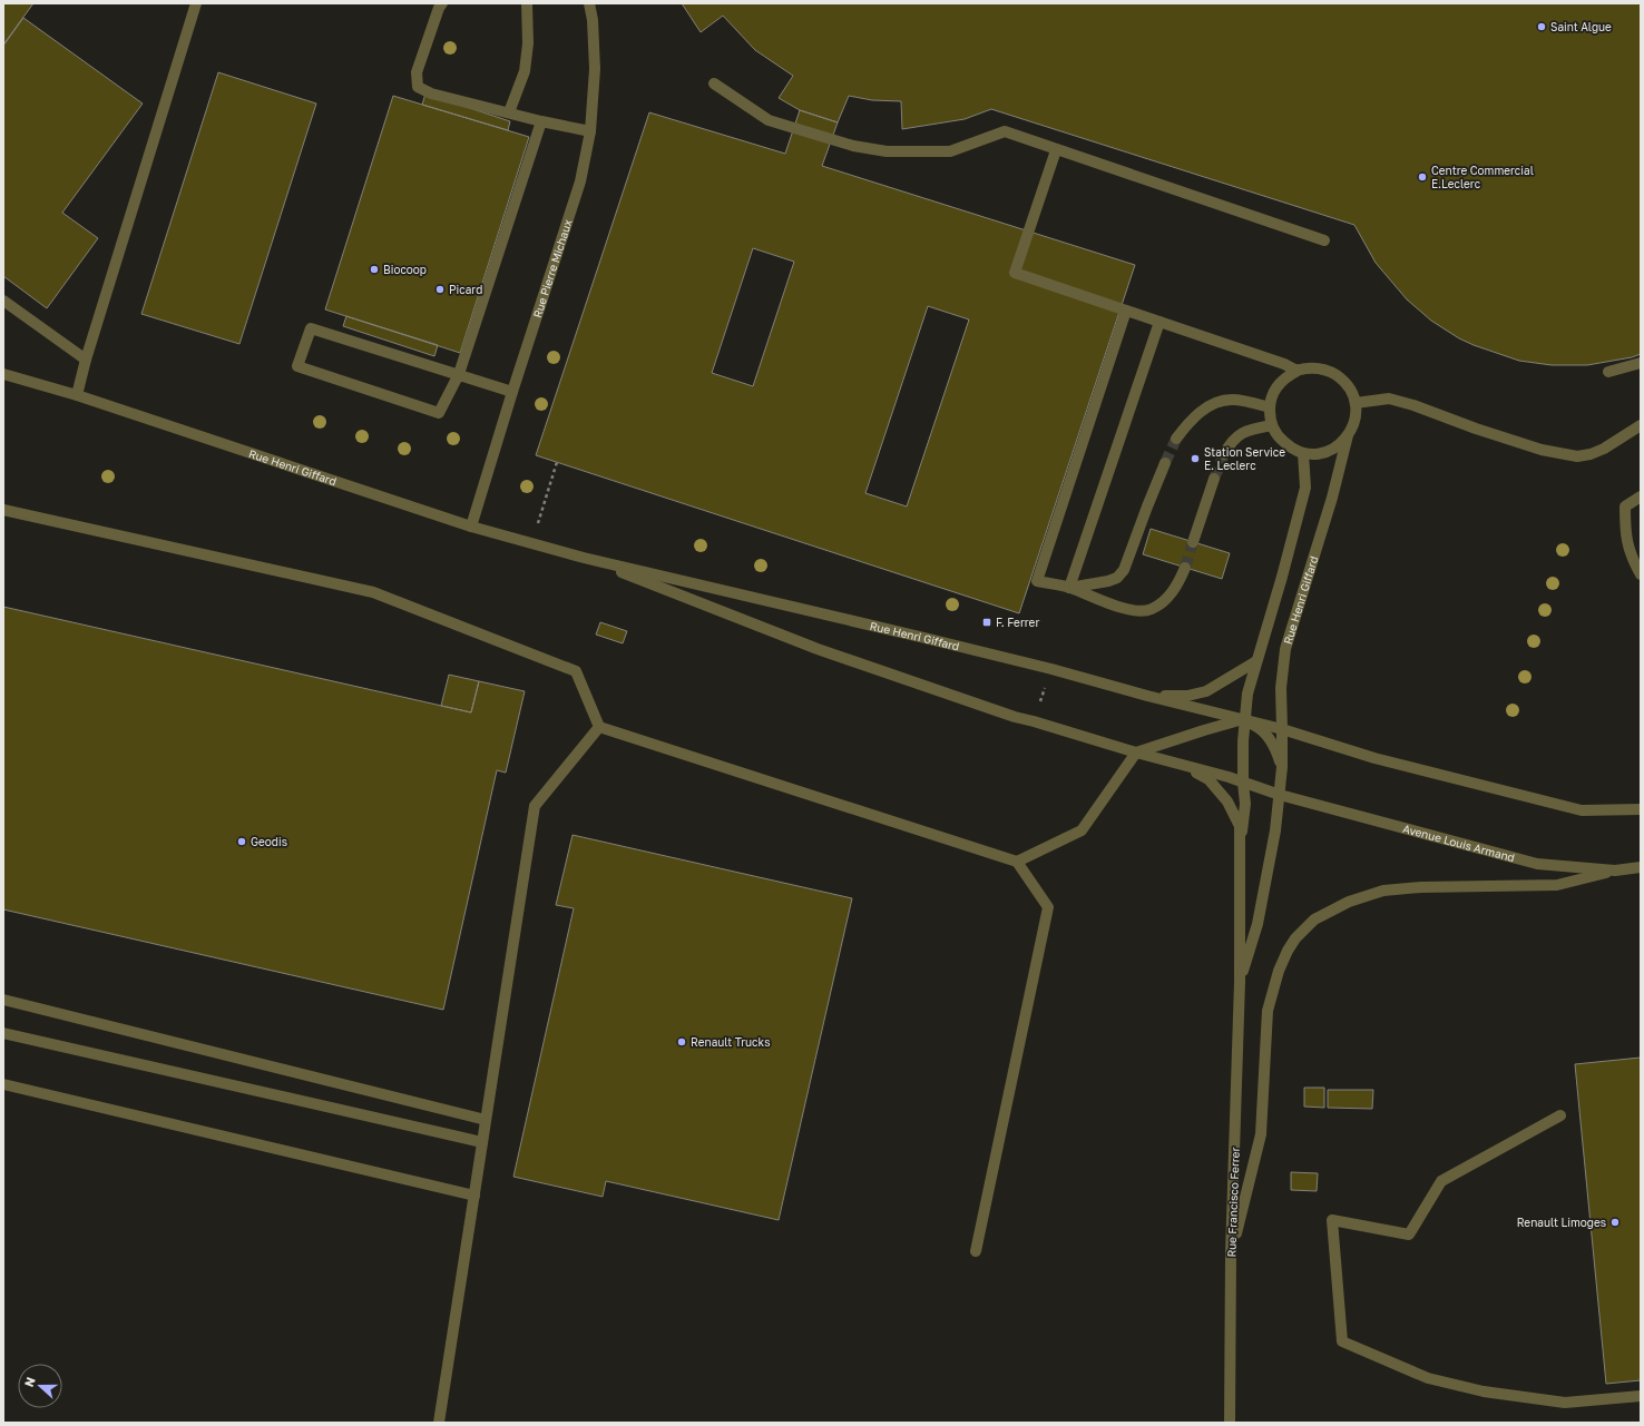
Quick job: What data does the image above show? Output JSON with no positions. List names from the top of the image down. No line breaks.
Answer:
{"streets":{"street":["Rue Pierre Michaux","Rue Henri Giffard","Avenue Louis Armand","Rue Francisco Ferrer"]},"crossings":[["Rue Pierre Michaux","Rue Henri Giffard"],["Rue Henri Giffard","Avenue Louis Armand"]],"places":{"other":["Saint Algue","Centre Commercial E.Leclerc","Biocoop","Picard","Station Service E. Leclerc","Geodis","Renault Trucks","Renault Limoges"],"transit":["F. Ferrer"]},"north":"left"}
